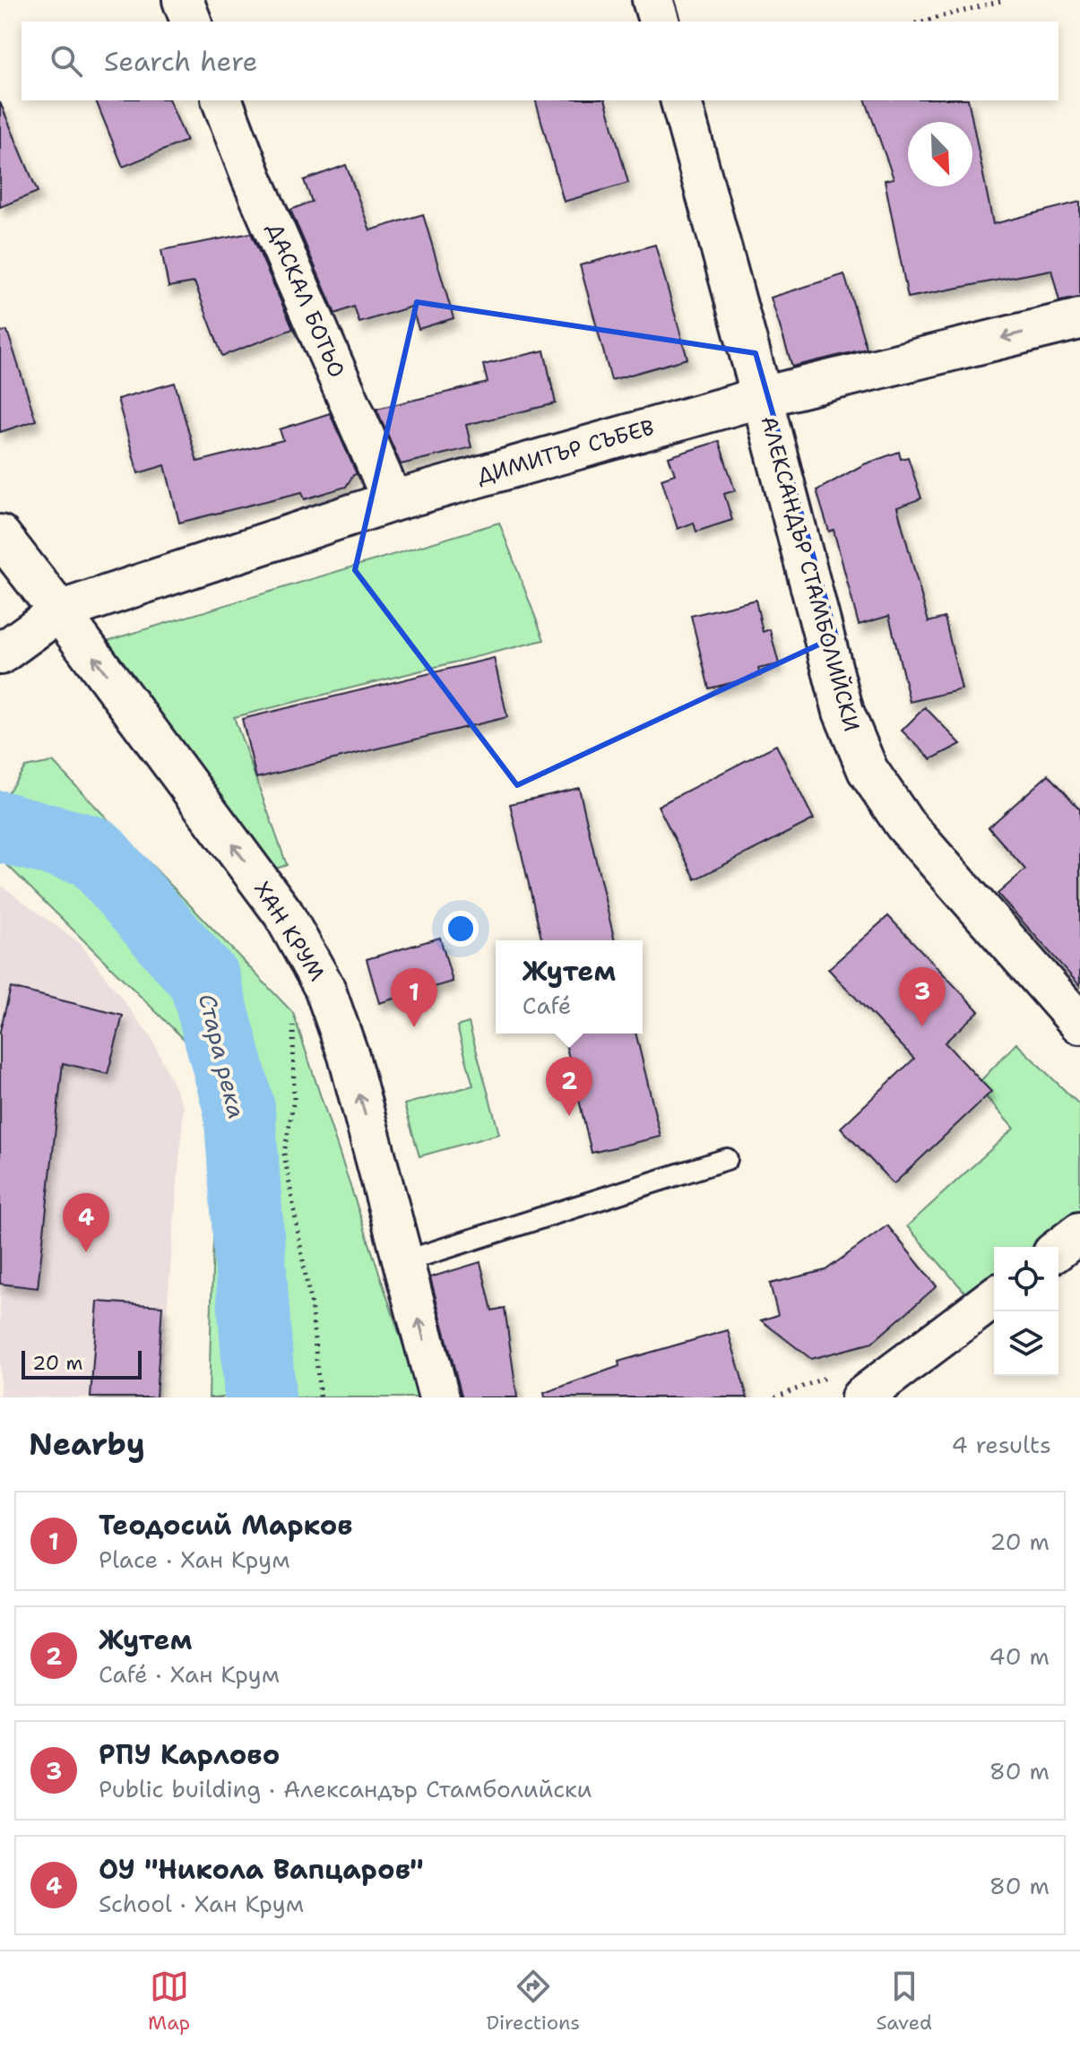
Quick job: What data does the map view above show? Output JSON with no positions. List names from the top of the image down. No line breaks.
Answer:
{"streets":{"street":["ДАСКАЛ БОТЬО","ДИМИТЪР СЪБЕВ","АЛЕКСАНДЪР СТАМБОЛИЙСКИ","ХАН КРУМ"]},"crossings":[["ДАСКАЛ БОТЬО","ДИМИТЪР СЪБЕВ"],["ДИМИТЪР СЪБЕВ","АЛЕКСАНДЪР СТАМБОЛИЙСКИ"],["ДИМИТЪР СЪБЕВ","ХАН КРУМ"]],"one_way":["ХАН КРУМ"],"water":["Стара река"],"scale_bar":"20 m","north":"bottom right","page":{"search":"Search here","popup":["Жутем","Café"],"pins":["3","1","2","4"],"scale":"20 m","heading":["Nearby","4 results"],"list":[{"mark":"1","name":"Теодосий Марков","note":"Place · Хан Крум","value":"20 m"},{"mark":"2","name":"Жутем","note":"Café · Хан Крум","value":"40 m"},{"mark":"3","name":"РПУ Карлово","note":"Public building · Александър Стамболийски","value":"80 m"},{"mark":"4","name":"ОУ \"Никола Вапцаров\"","note":"School · Хан Крум","value":"80 m"}],"nav":["Map","Directions","Saved"]}}
